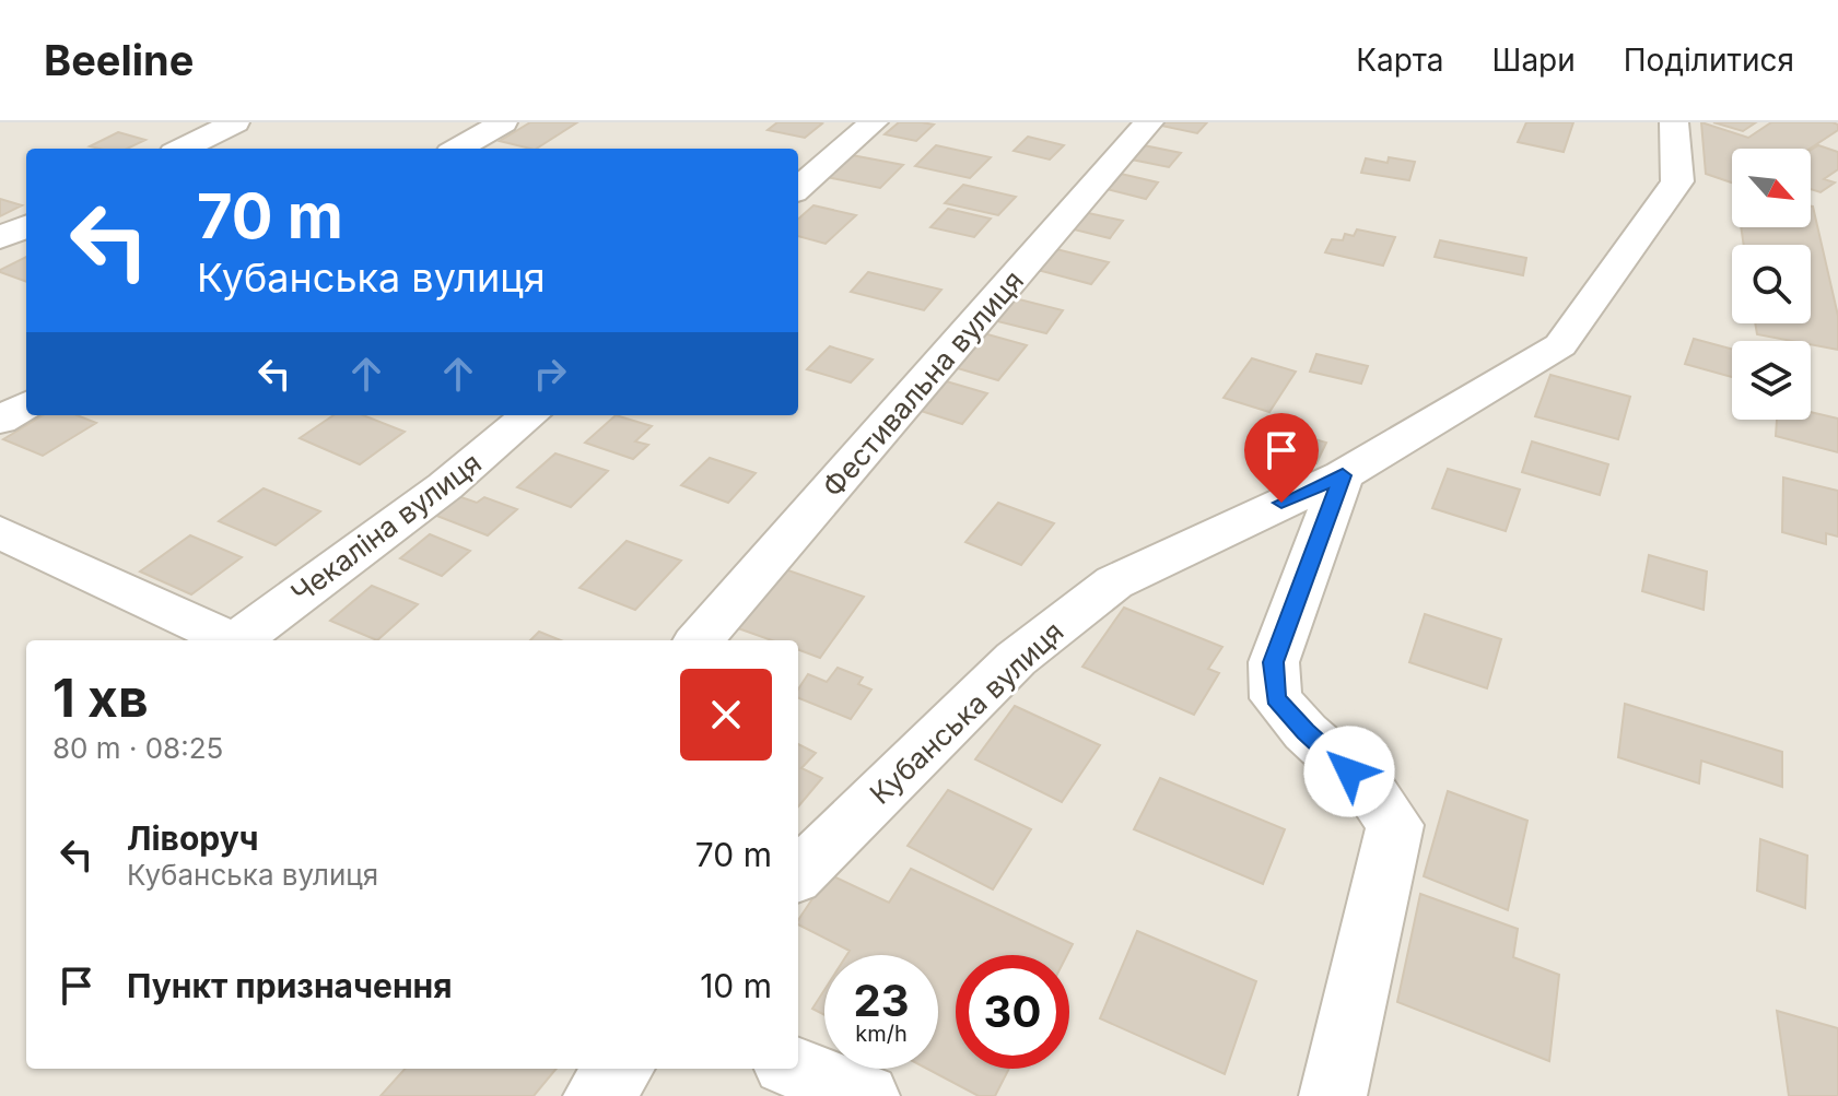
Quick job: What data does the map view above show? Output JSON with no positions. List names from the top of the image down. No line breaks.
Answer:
{"streets":{"street":["Фестивальна вулиця","Чекаліна вулиця","Кубанська вулиця"]},"north":"bottom right","page":{"header":"Beeline","nav":["Карта","Шари","Поділитися"],"turn":["70 m","Кубанська вулиця"],"heading":["1 хв","80 m · 08:25"],"list":[{"name":"Ліворуч","note":"Кубанська вулиця","value":"70 m"},{"name":"Пункт призначення","value":"10 m"}],"speed":"23 km/h","limit":"30"}}
